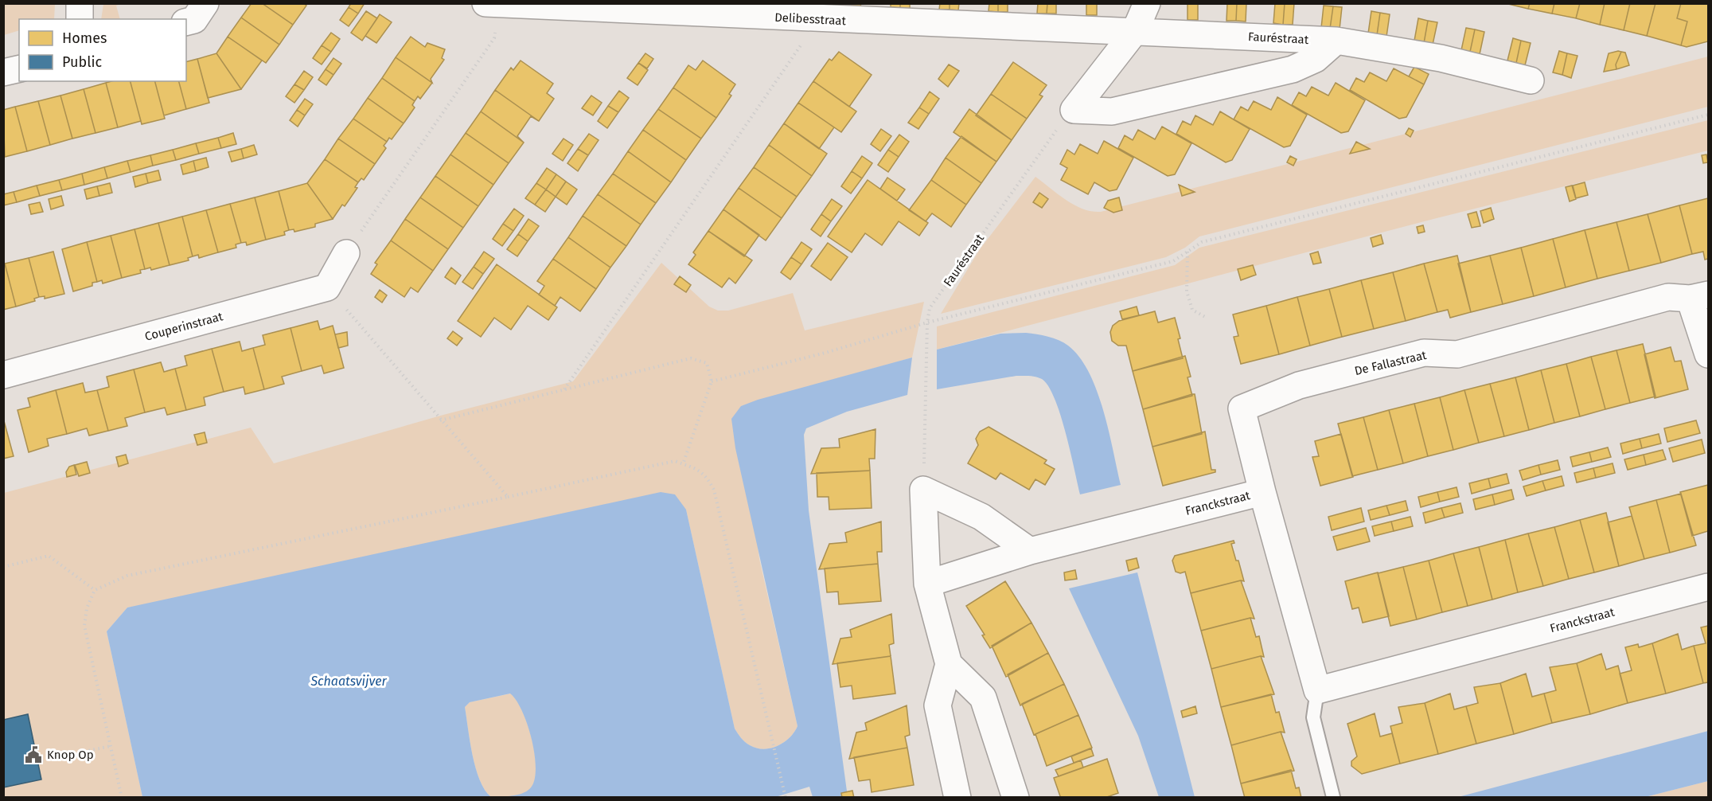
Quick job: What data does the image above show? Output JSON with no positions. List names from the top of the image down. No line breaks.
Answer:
{"streets":{"street":["Delibesstraat","Fauréstraat","Couperinstraat","De Fallastraat","Franckstraat"]},"crossings":[["Delibesstraat","Fauréstraat"],["De Fallastraat","Franckstraat"]],"water":["Schaatsvijver"],"places":{"public building":["Knop Op"]},"legend":["Homes","Public"]}
